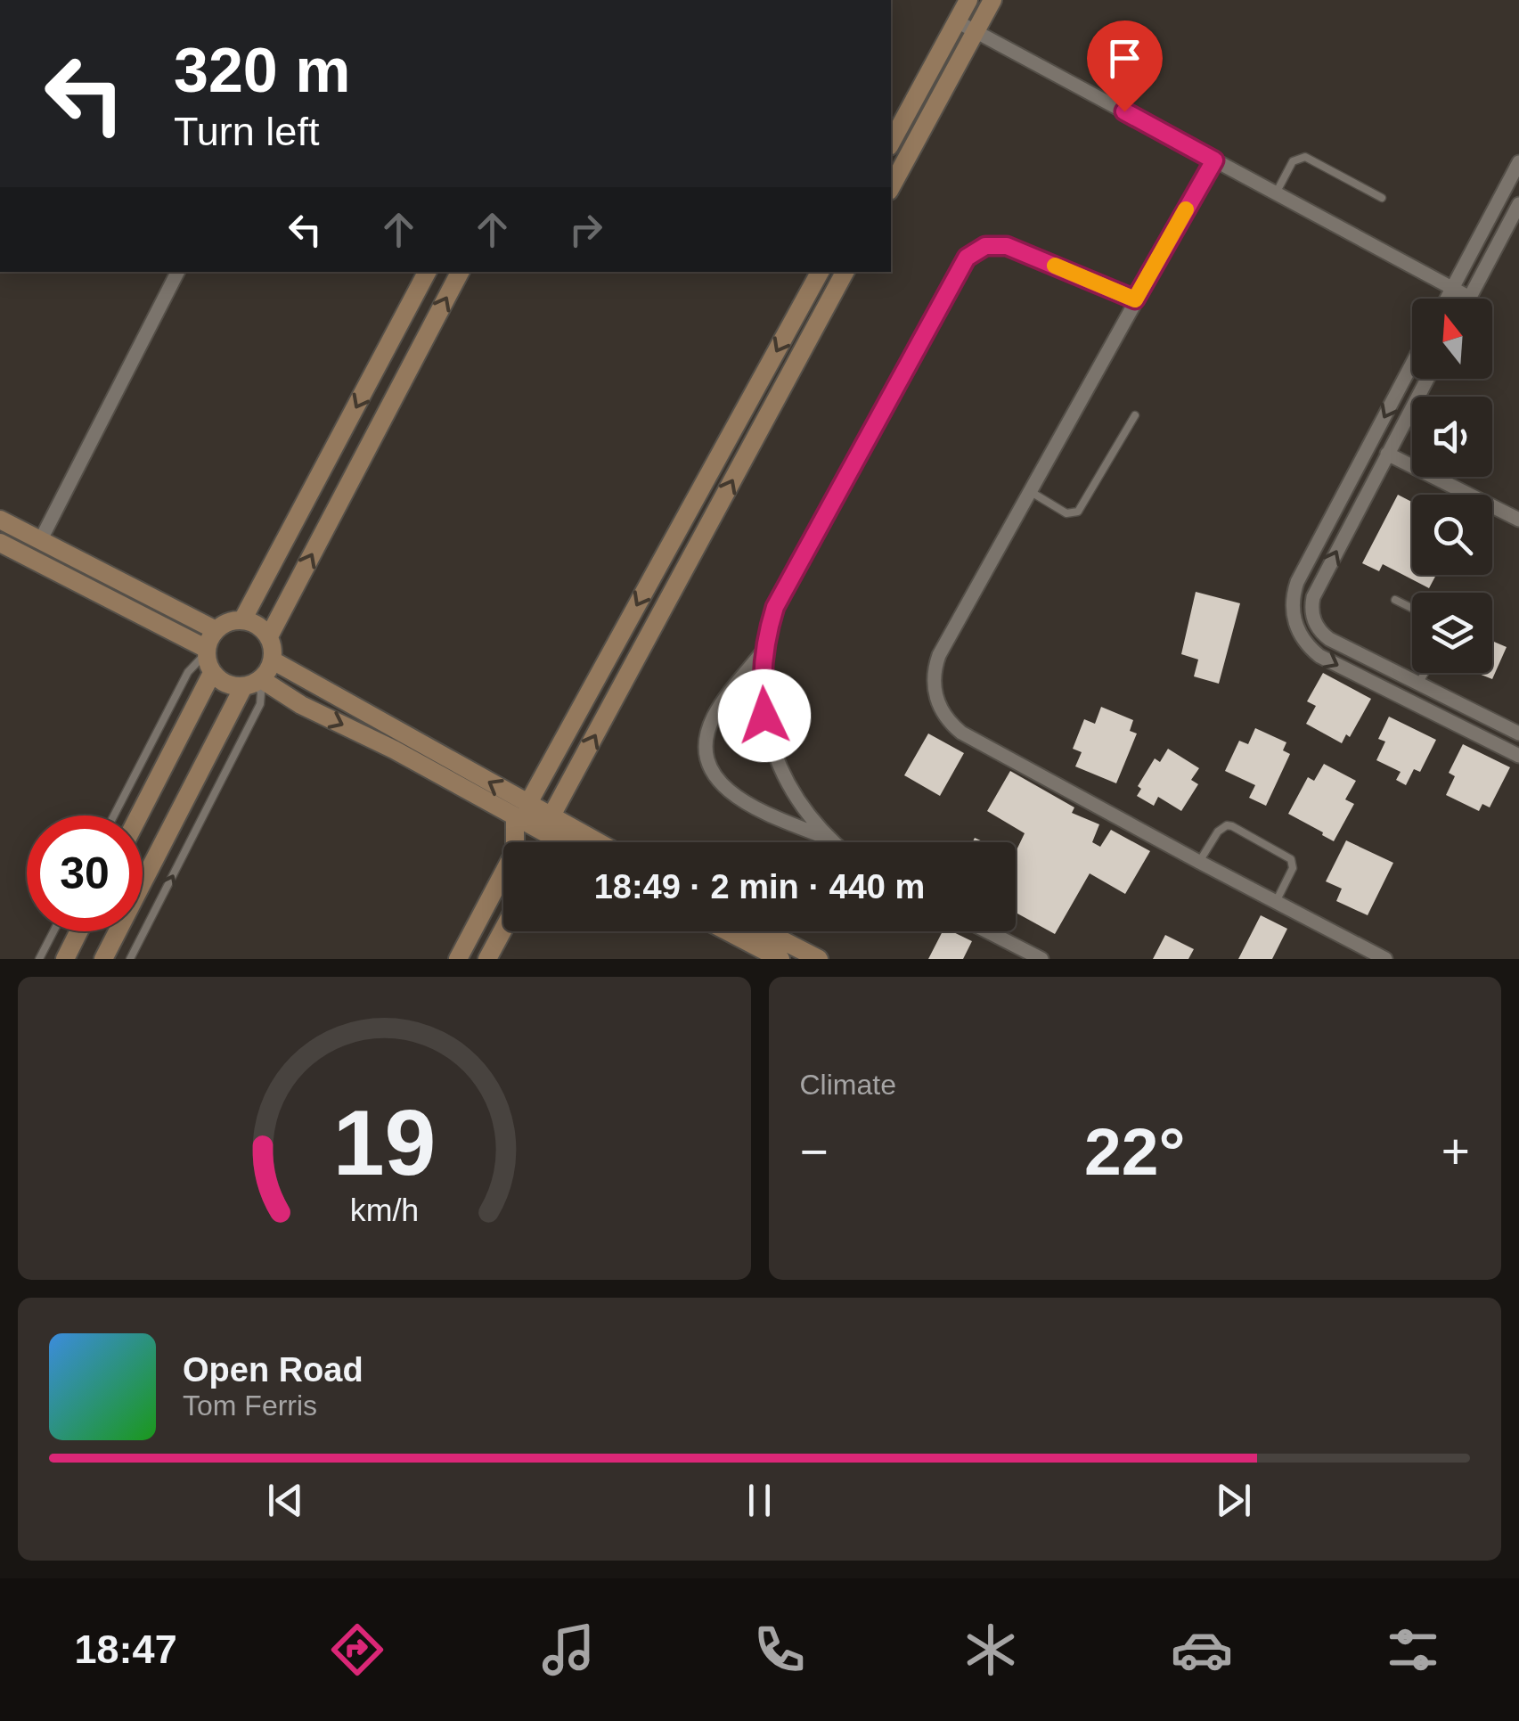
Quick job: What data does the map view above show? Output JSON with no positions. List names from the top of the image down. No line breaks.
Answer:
{"north":"top","page":{"turn":["320 m","Turn left"],"limit":"30","trip":"18:49 · 2 min · 440 m","tile":"Climate","heat":["−","22°","+"],"song":["Open Road","Tom Ferris"],"tabs":"18:47","gauge":["19","km/h"]}}
